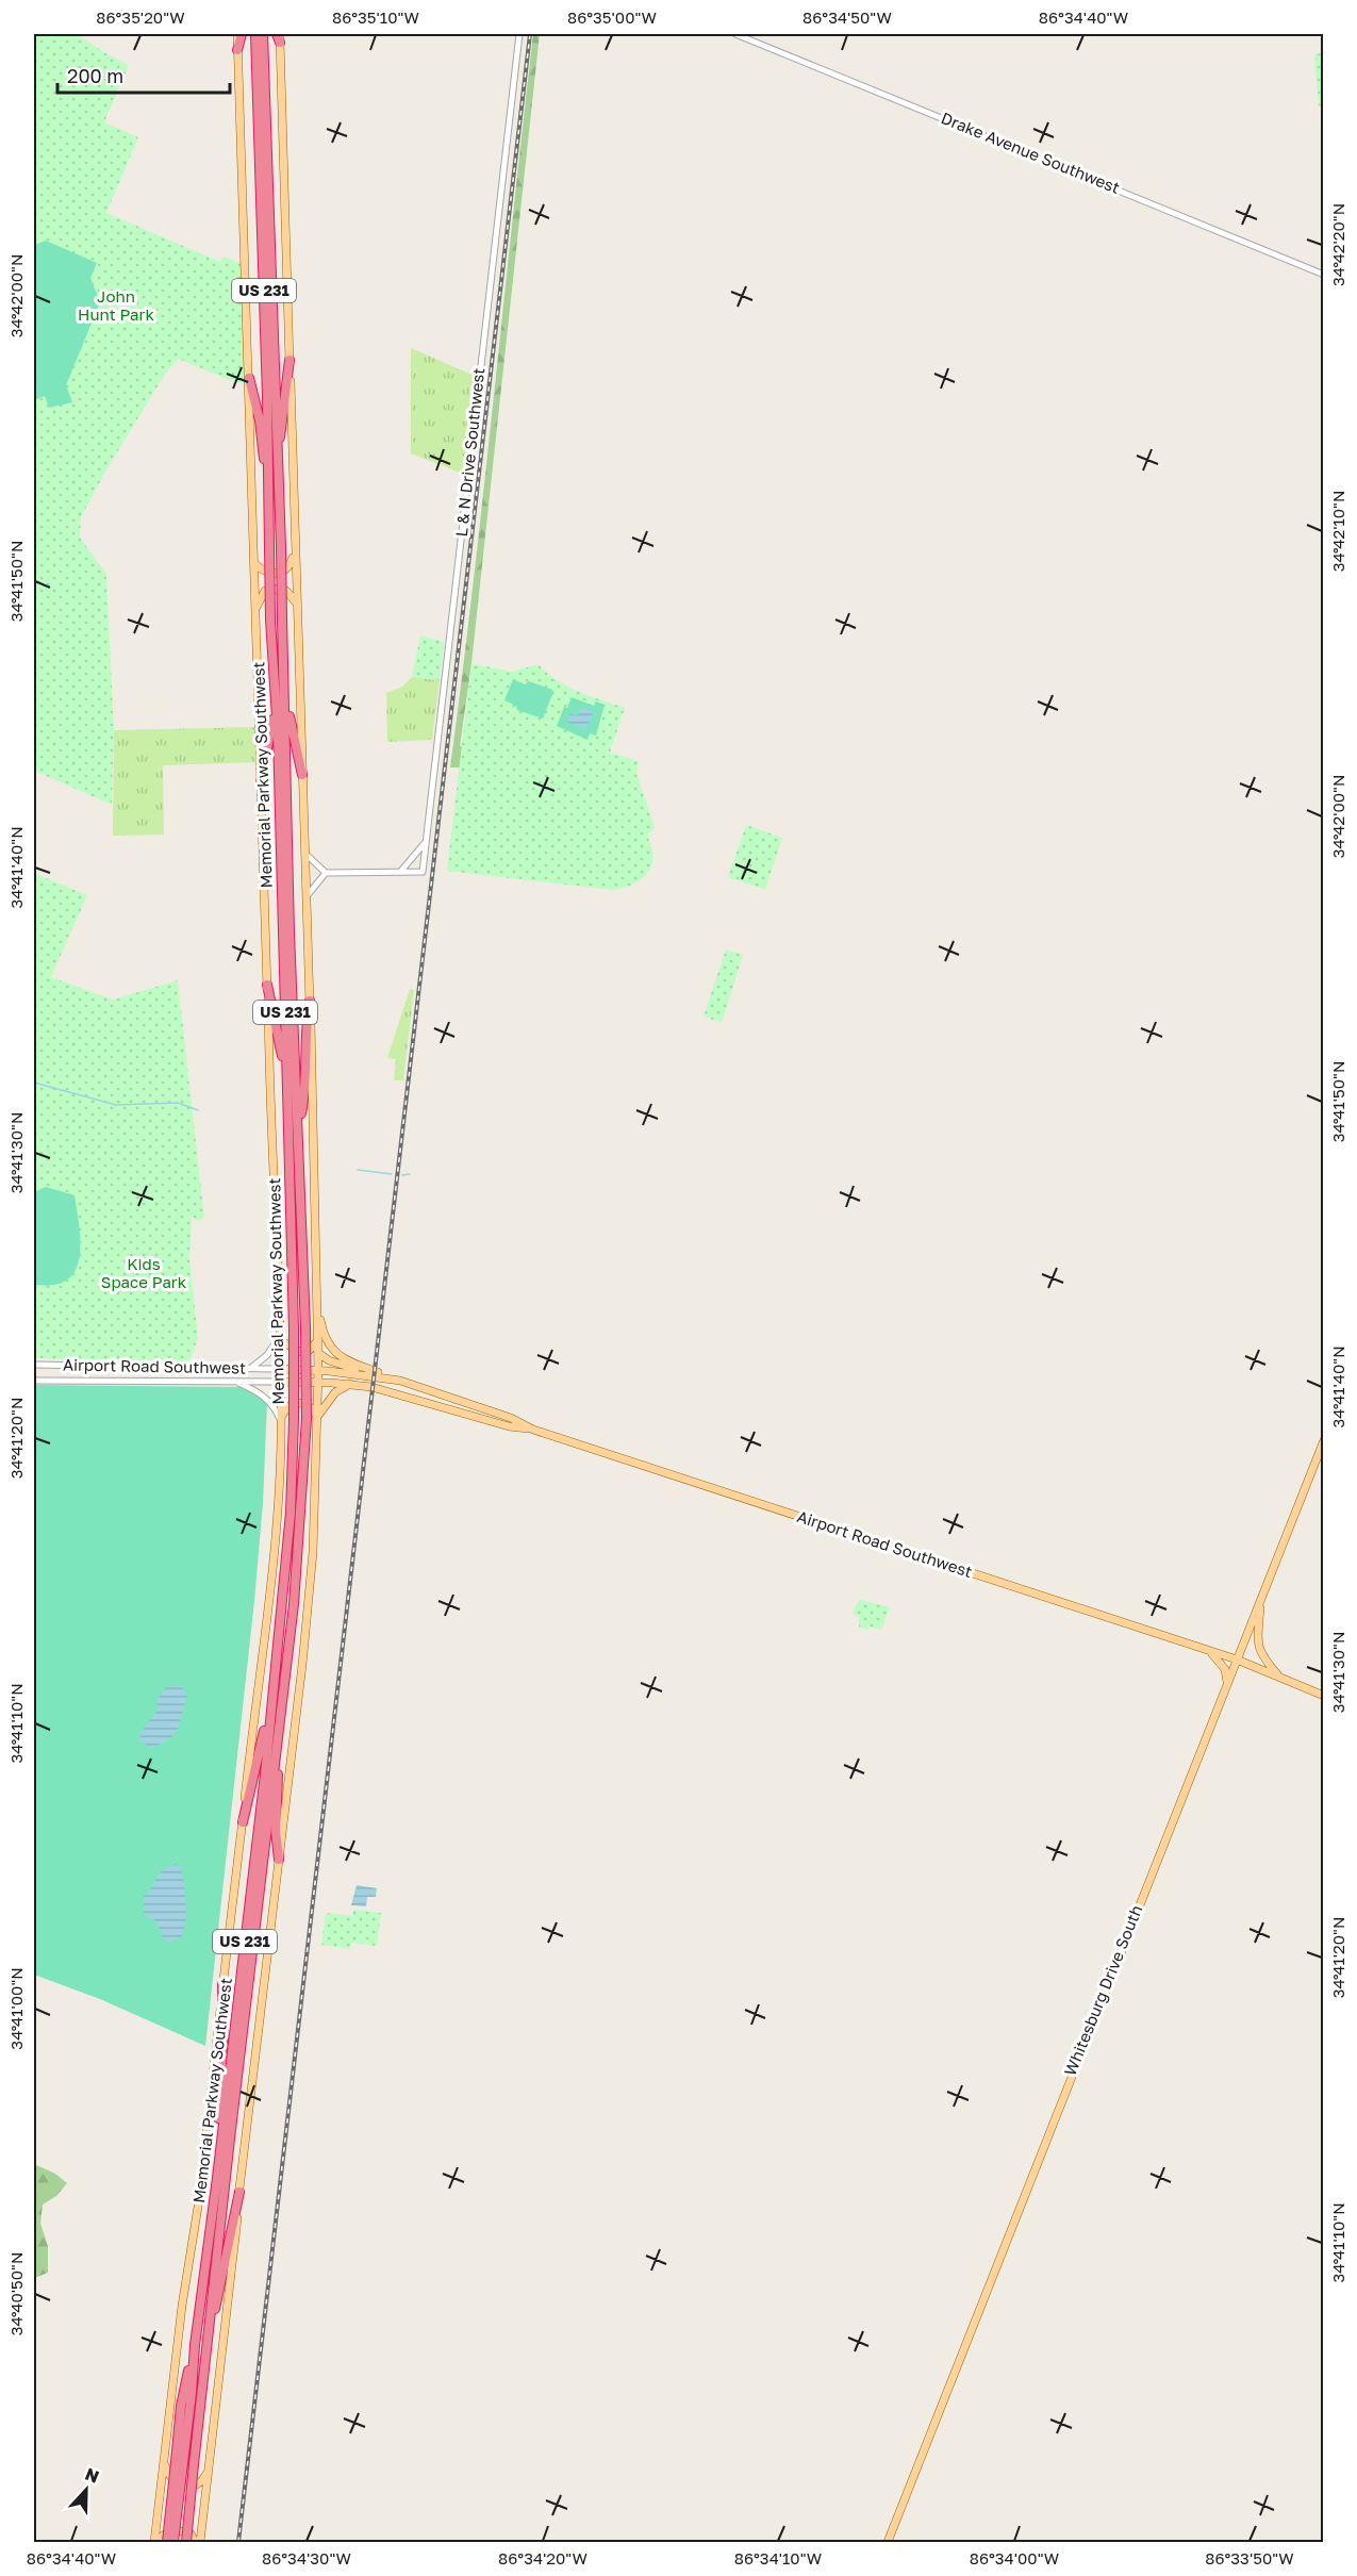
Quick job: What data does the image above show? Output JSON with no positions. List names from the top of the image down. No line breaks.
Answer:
{"streets":{"highway":["US 231","Memorial Parkway Southwest"],"main road":["Airport Road Southwest","Whitesburg Drive South"],"street":["Drake Avenue Southwest","L & N Drive Southwest"]},"crossings":[["Airport Road Southwest","Whitesburg Drive South"]],"parks":["John Hunt Park","Kids Space Park"],"scale_bar":"200 m","north":"top","coordinates":["86°35'20\"W","86°35'10\"W","86°35'00\"W","86°34'50\"W","86°34'40\"W","34°42'20\"N","34°42'00\"N","34°42'10\"N","34°41'50\"N","34°41'40\"N","34°41'30\"N","34°41'20\"N","34°41'10\"N","34°41'00\"N","34°40'50\"N","86°34'30\"W","86°34'20\"W","86°34'10\"W","86°34'00\"W","86°33'50\"W"]}
